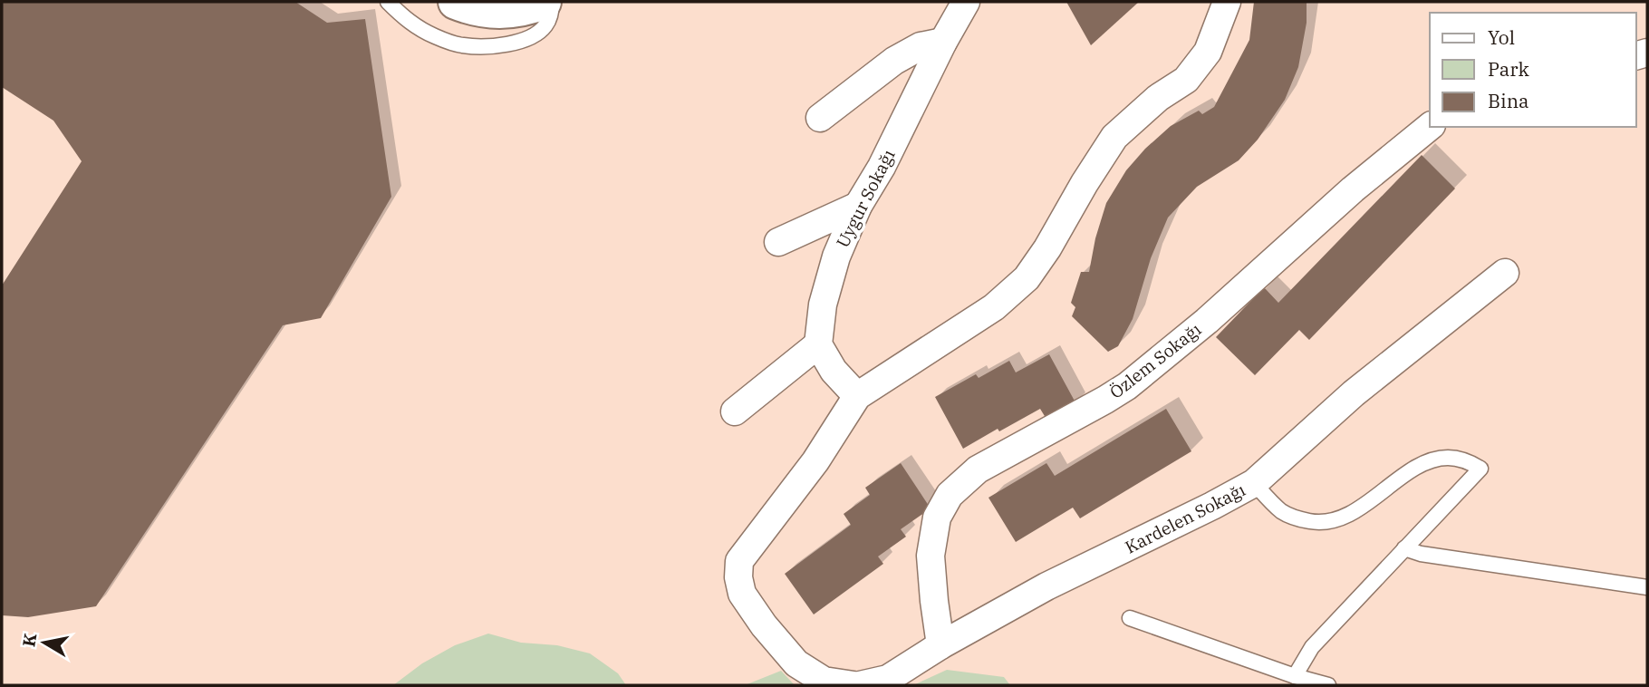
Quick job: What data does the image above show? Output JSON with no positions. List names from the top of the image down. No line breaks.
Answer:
{"streets":{"street":["Uygur Sokağı","Özlem Sokağı","Kardelen Sokağı"]},"crossings":[["Özlem Sokağı","Kardelen Sokağı"]],"legend":["Yol","Park","Bina"],"north":"left"}
